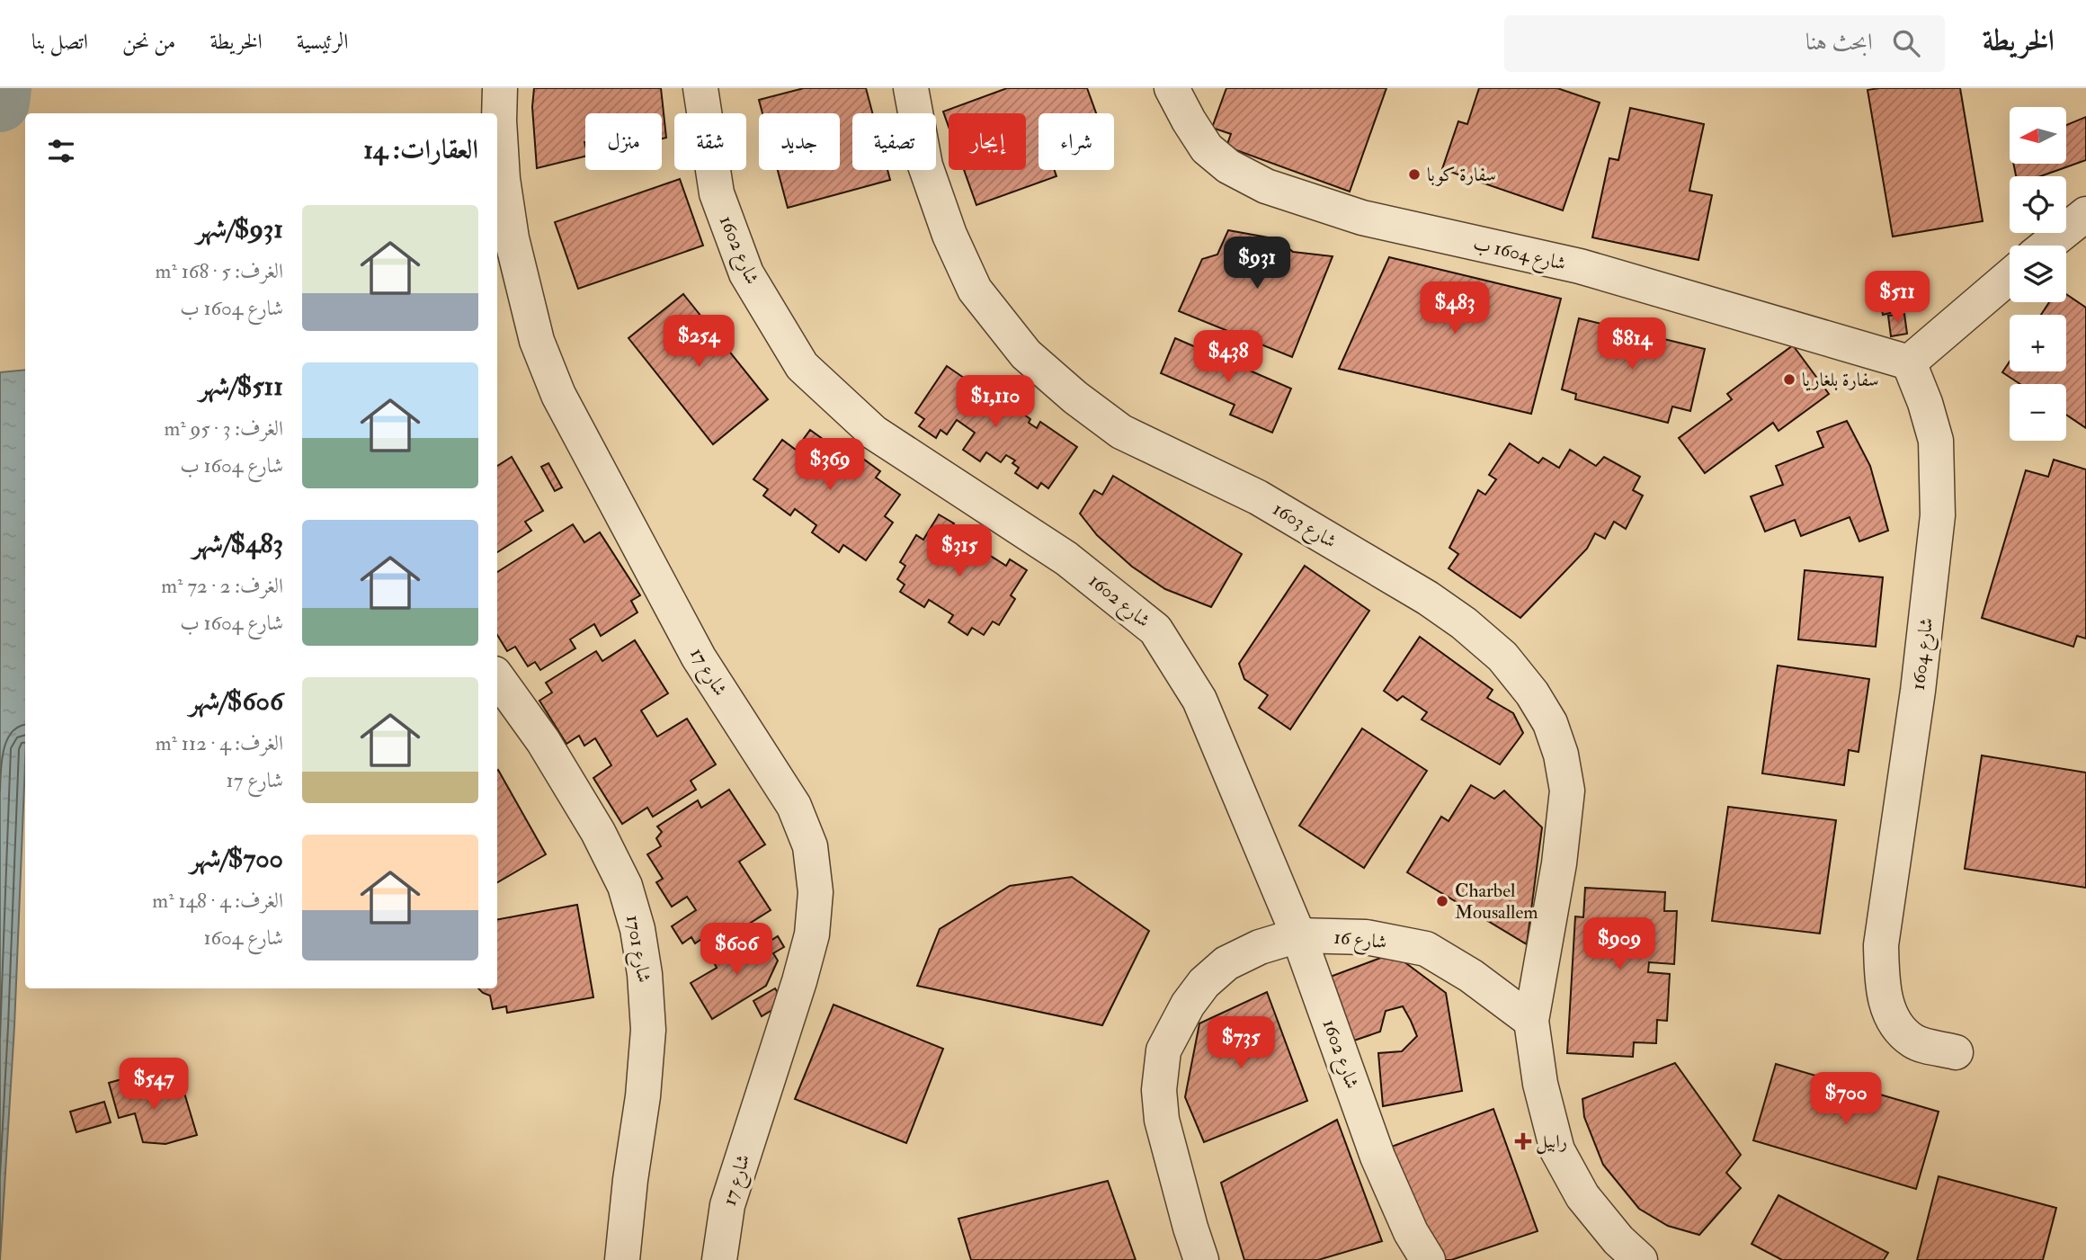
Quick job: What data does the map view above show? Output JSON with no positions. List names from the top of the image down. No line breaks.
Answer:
{"streets":{"street":["شارع 1602","شارع 1604 ب","شارع 1603","شارع 1604","شارع 17","شارع 16","شارع 1701"]},"crossings":[["شارع 1602","شارع 16"],["شارع 1604 ب","شارع 1604"],["شارع 1603","شارع 16"]],"places":{"other":["سفارة كوبا","سفارة بلغاريا","Charbel Mousallem"],"health":["رابيل"]},"north":"left","page":{"header":"الخريطة","search":"ابحث هنا","nav":["الرئيسية","الخريطة","من نحن","اتصل بنا"],"map_buttons":["+","−"],"chip":["شراء","إيجار","تصفية","جديد","شقة","منزل"],"heading":"العقارات: 14","list":[{"name":"$931/شهر","note":"الغرف: 5 · 168 m² · شارع 1604 ب"},{"name":"$511/شهر","note":"الغرف: 3 · 95 m² · شارع 1604 ب"},{"name":"$483/شهر","note":"الغرف: 2 · 72 m² · شارع 1604 ب"},{"name":"$606/شهر","note":"الغرف: 4 · 112 m² · شارع 17"},{"name":"$700/شهر","note":"الغرف: 4 · 148 m² · شارع 1604"}],"price":["$931","$511","$483","$254","$814","$438","$1,110","$369","$315","$909","$606","$735","$547","$700"]}}
